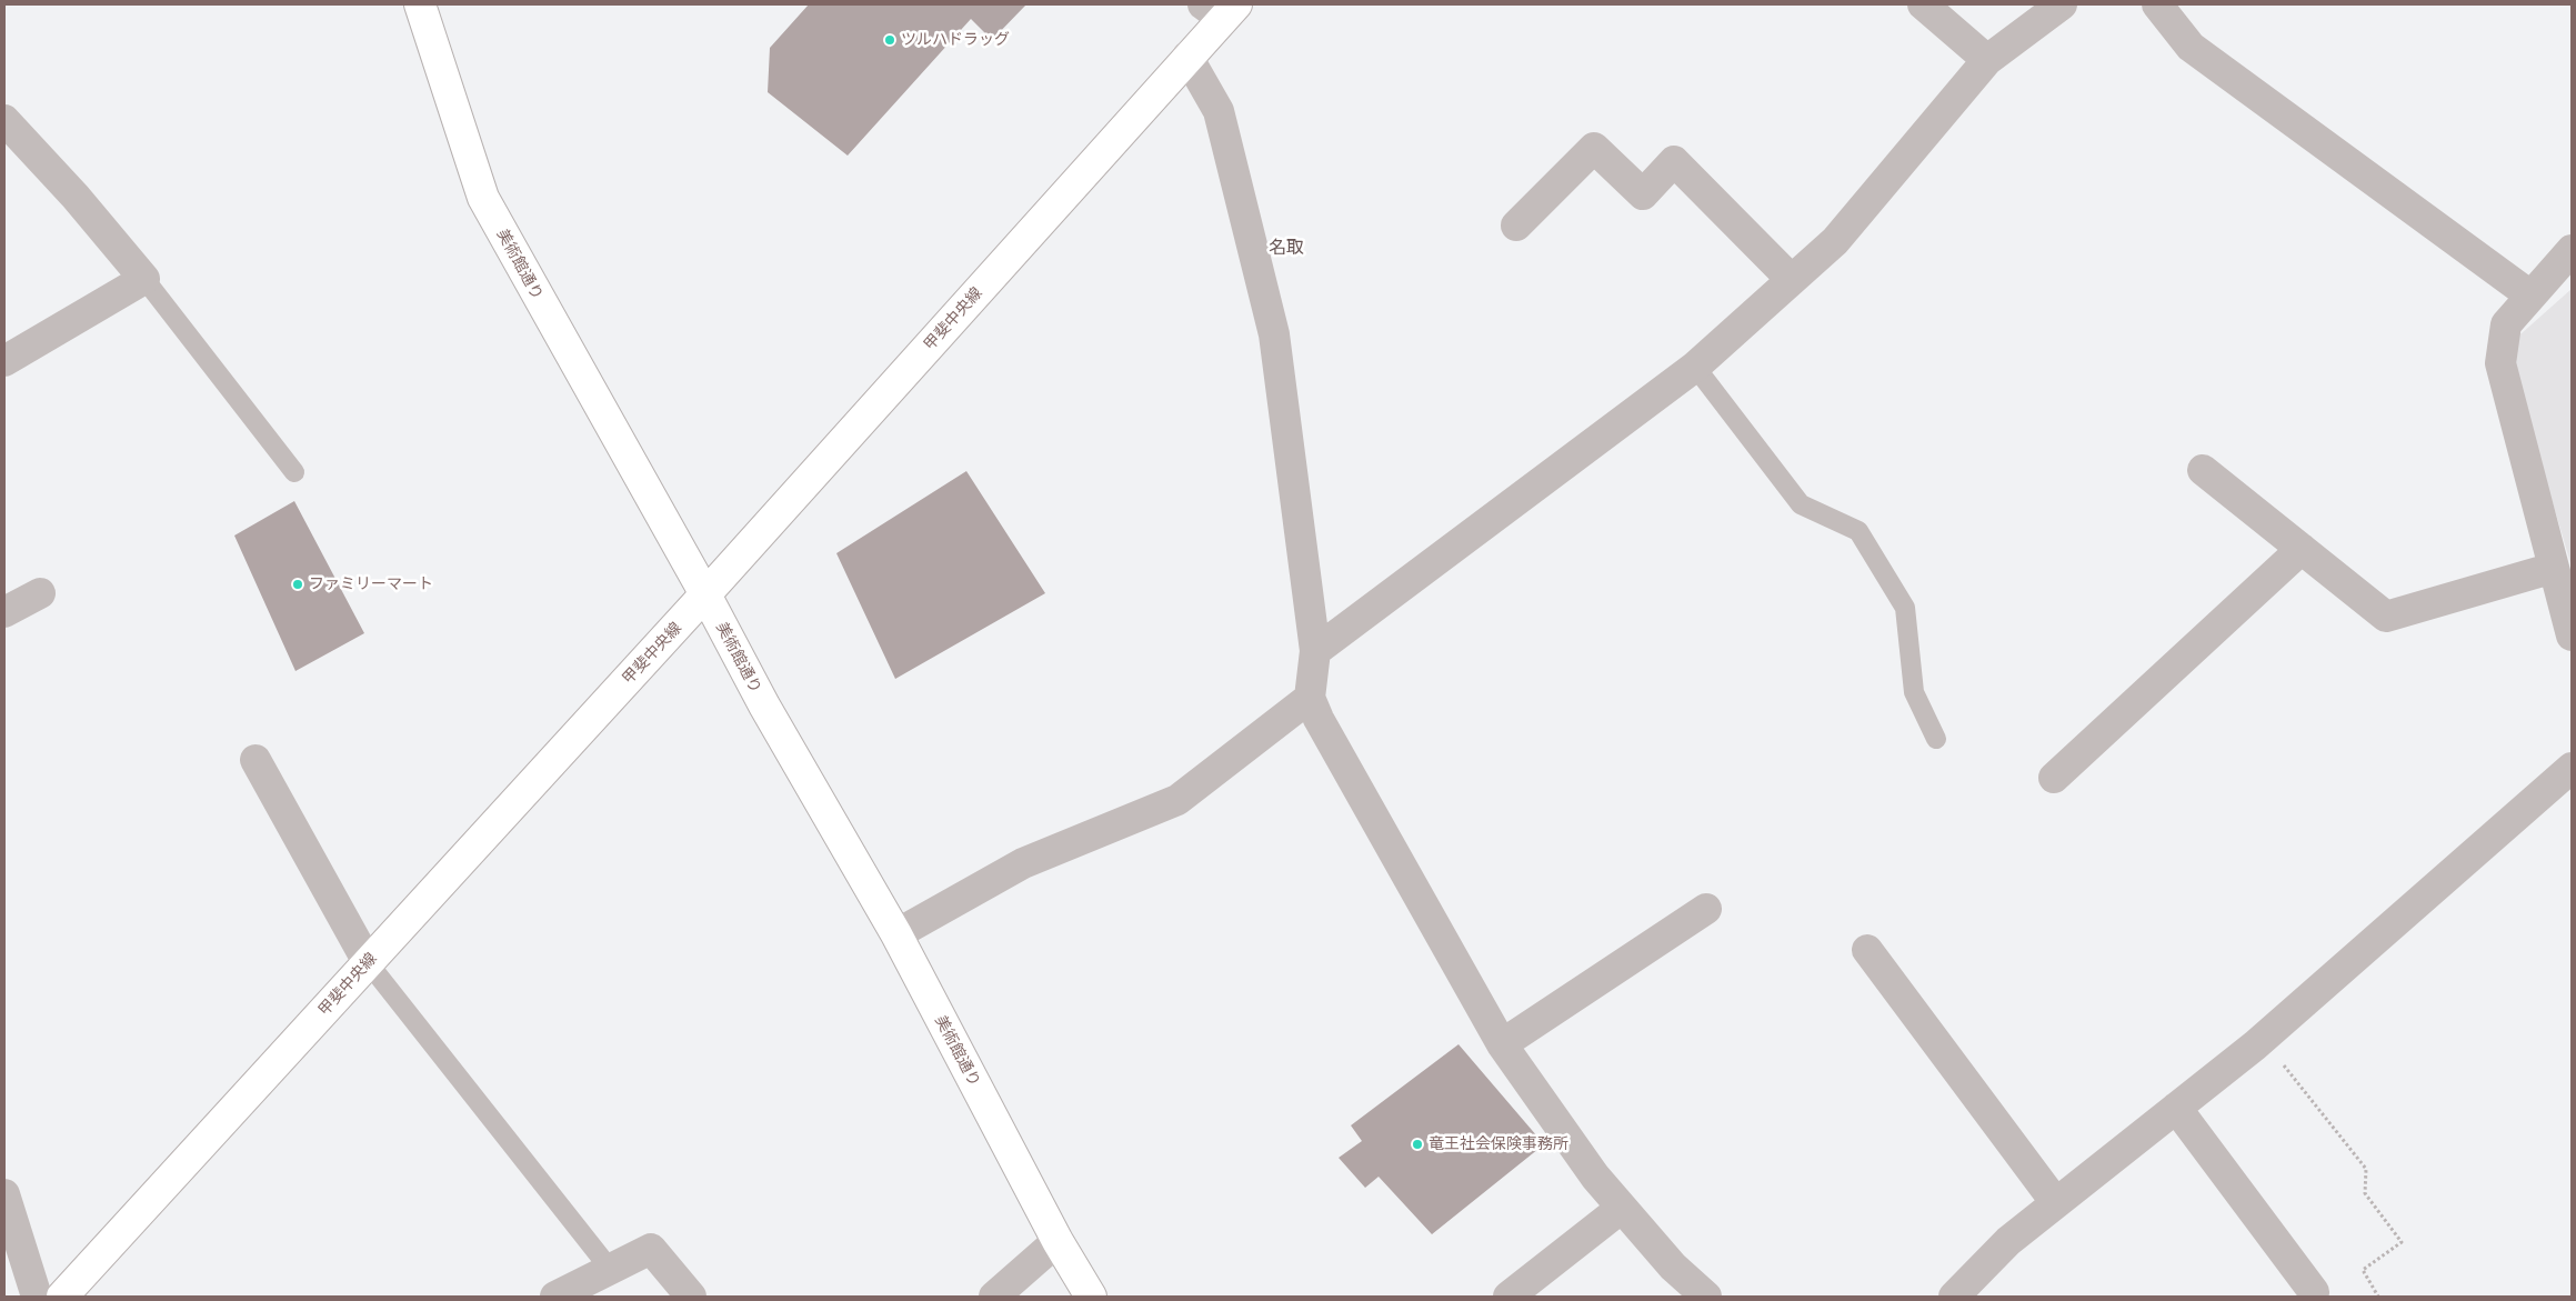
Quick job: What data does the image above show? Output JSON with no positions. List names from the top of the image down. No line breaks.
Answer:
{"streets":{"main road":["美術館通り","甲斐中央線"]},"crossings":[["美術館通り","甲斐中央線"]],"districts":["名取"],"places":["ツルハドラッグ","ファミリーマート","竜王社会保険事務所"]}
